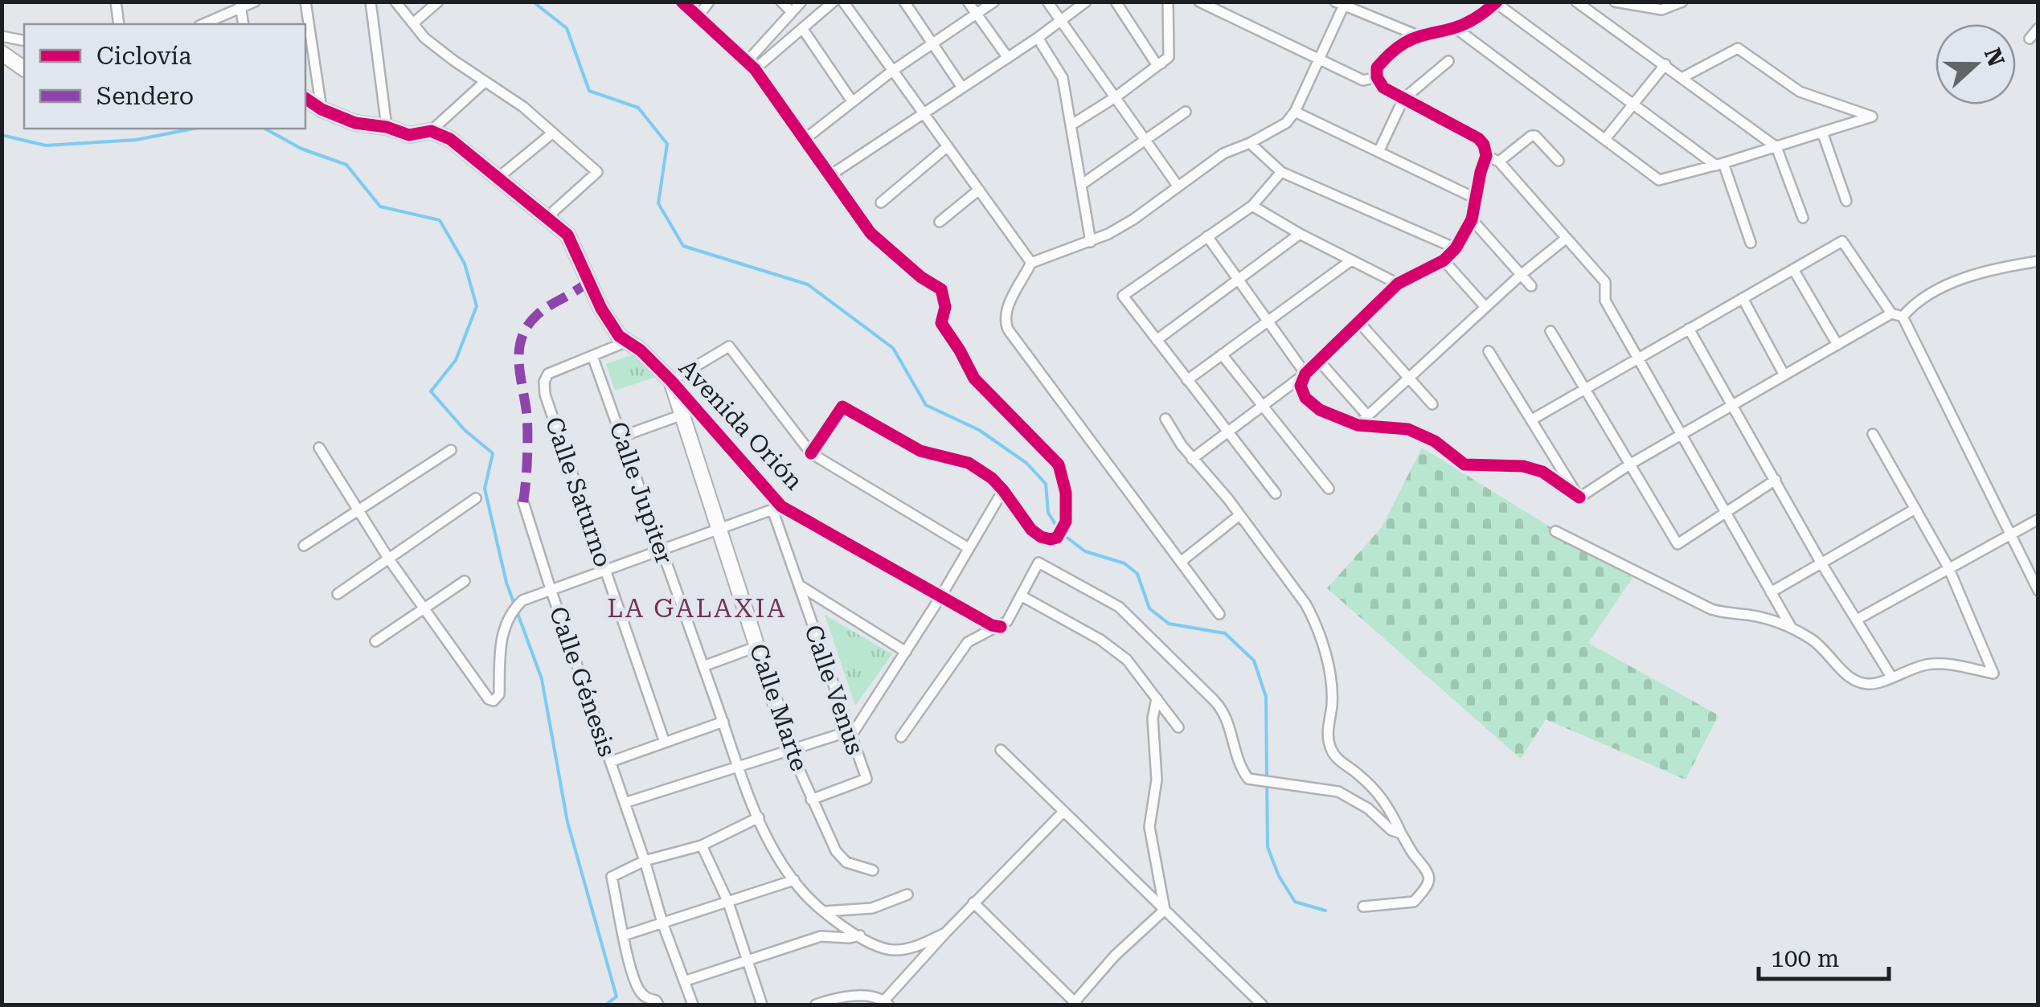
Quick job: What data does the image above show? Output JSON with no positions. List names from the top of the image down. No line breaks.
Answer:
{"streets":{"street":["Avenida Orión","Calle Saturno","Calle Jupiter","Calle Génesis","Calle Venus","Calle Marte"]},"crossings":[["Avenida Orión","Calle Venus"],["Avenida Orión","Calle Marte"],["Calle Saturno","Calle Jupiter"],["Calle Venus","Calle Marte"]],"districts":["LA GALAXIA"],"legend":["Ciclovía","Sendero"],"scale_bar":"100 m","north":"right"}
